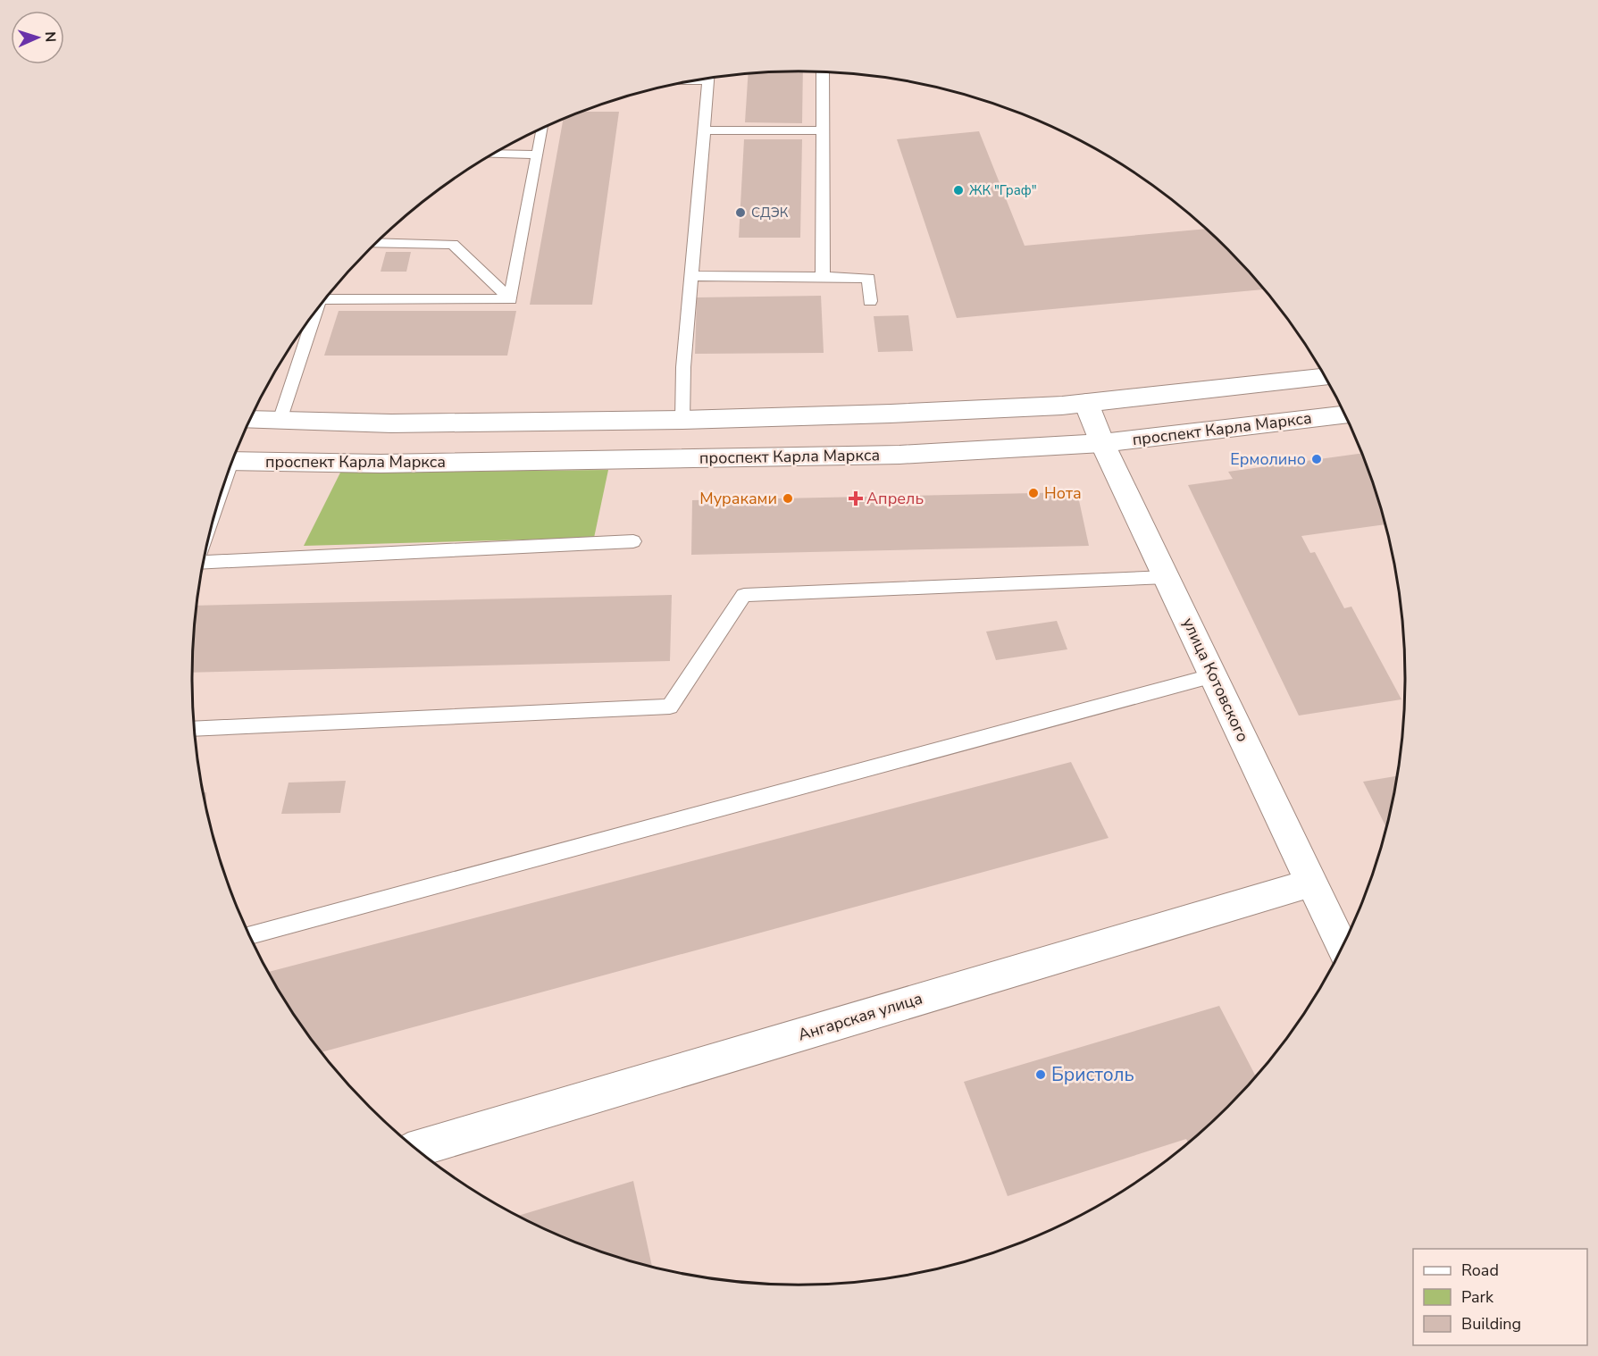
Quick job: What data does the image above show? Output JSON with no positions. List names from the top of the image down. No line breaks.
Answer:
{"streets":{"main road":["проспект Карла Маркса","улица Котовского","Ангарская улица"]},"crossings":[["проспект Карла Маркса","улица Котовского"],["улица Котовского","Ангарская улица"]],"places":{"other":["ЖК \"Граф\"","СДЭК","Ермолино","Нота","Мураками","Бристоль"],"health":["Апрель"]},"legend":["Road","Park","Building"],"north":"right"}
